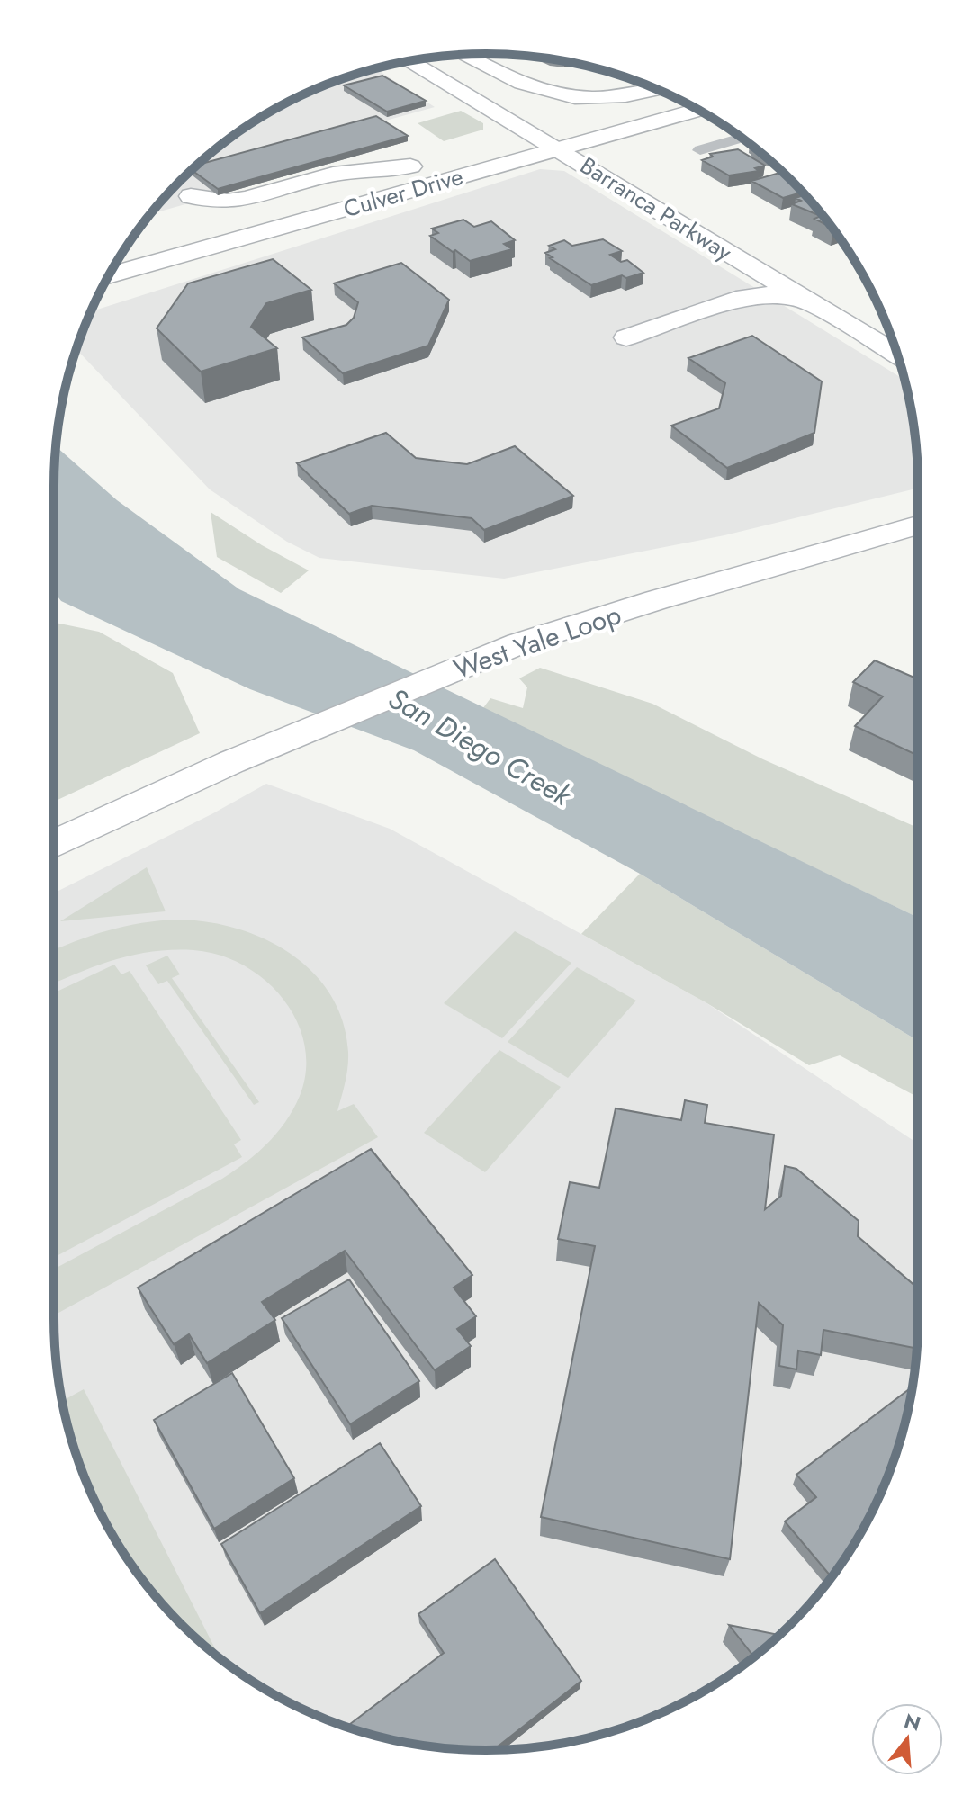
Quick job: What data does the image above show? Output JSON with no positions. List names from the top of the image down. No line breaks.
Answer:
{"streets":{"main road":["Culver Drive","Barranca Parkway","West Yale Loop"]},"crossings":[["Culver Drive","Barranca Parkway"]],"water":["San Diego Creek"],"north":"top"}
